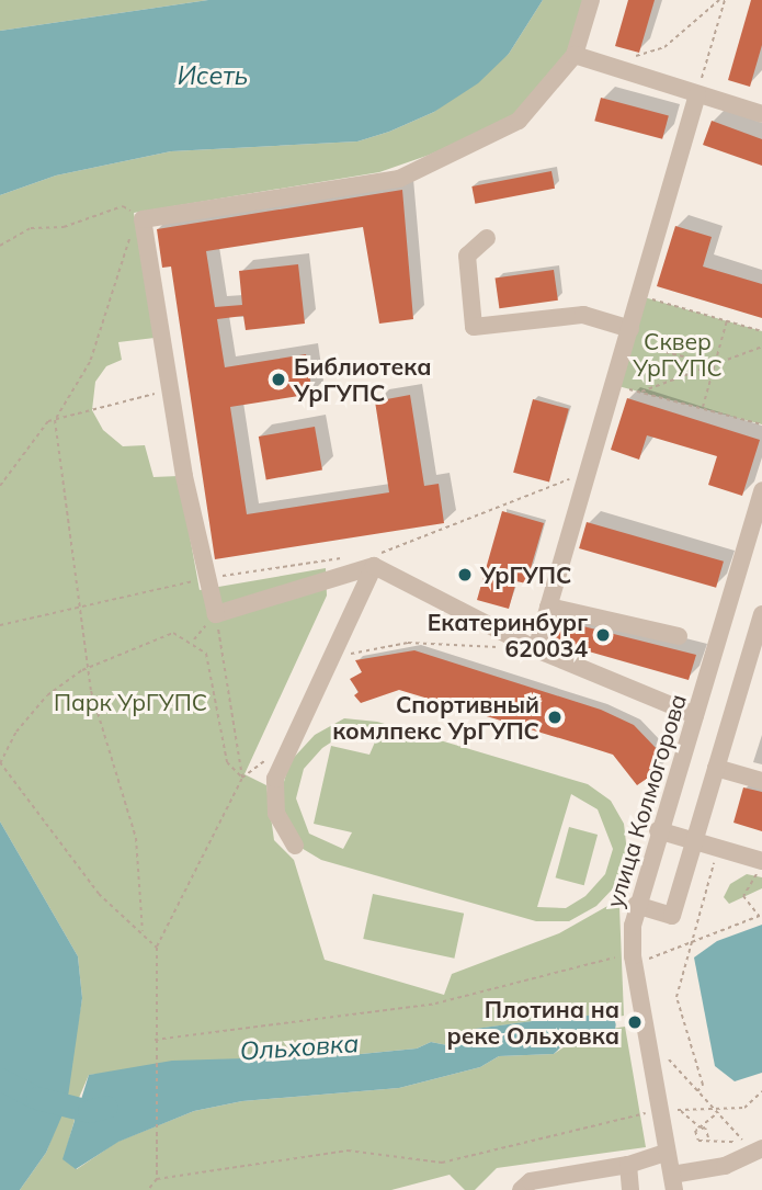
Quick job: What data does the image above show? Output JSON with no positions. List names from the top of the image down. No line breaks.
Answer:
{"streets":{"street":["улица Колмогорова"]},"water":["Исеть","Ольховка"],"parks":["Сквер УрГУПС","Парк УрГУПС"],"places":["Библиотека УрГУПС","УрГУПС","Екатеринбург 620034","Спортивный комлпекс УрГУПС","Плотина на реке Ольховка"]}
